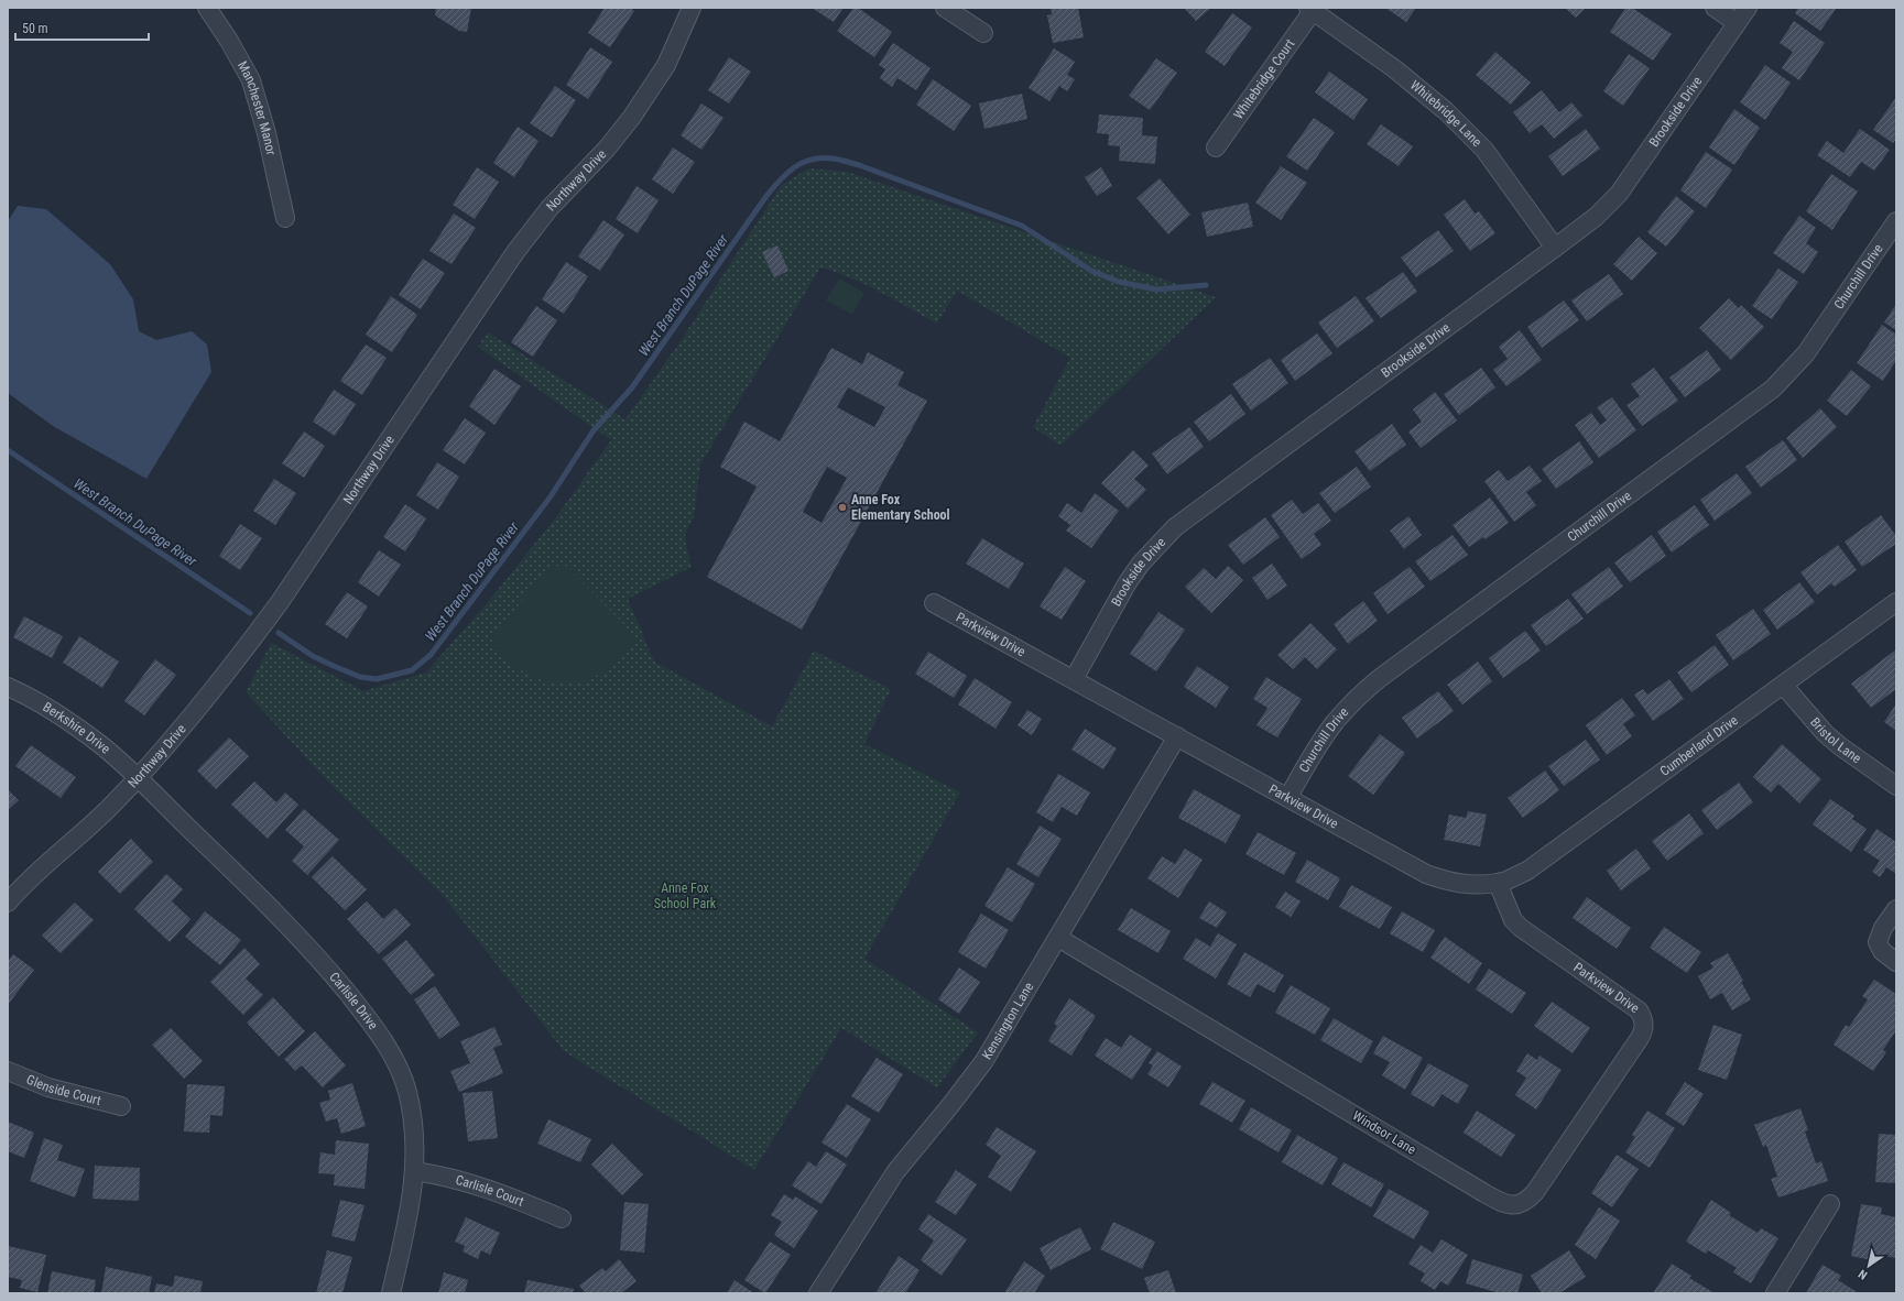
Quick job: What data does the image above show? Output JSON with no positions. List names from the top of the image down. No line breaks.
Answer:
{"streets":{"street":["Whitebridge Court","Manchester Manor","Brookside Drive","Whitebridge Lane","Northway Drive","Churchill Drive","Parkview Drive","Berkshire Drive","Bristol Lane","Cumberland Drive","Carlisle Drive","Kensington Lane","Glenside Court","Windsor Lane","Carlisle Court"]},"crossings":[["Whitebridge Court","Whitebridge Lane"],["Brookside Drive","Whitebridge Lane"],["Brookside Drive","Parkview Drive"],["Northway Drive","Berkshire Drive"],["Northway Drive","Carlisle Drive"],["Churchill Drive","Parkview Drive"],["Parkview Drive","Cumberland Drive"],["Parkview Drive","Kensington Lane"],["Parkview Drive","Windsor Lane"],["Berkshire Drive","Carlisle Drive"],["Bristol Lane","Cumberland Drive"],["Carlisle Drive","Carlisle Court"],["Kensington Lane","Windsor Lane"]],"water":["West Branch DuPage River"],"parks":["Anne Fox School Park"],"places":["Anne Fox Elementary School"],"scale_bar":"50 m","north":"bottom left"}
